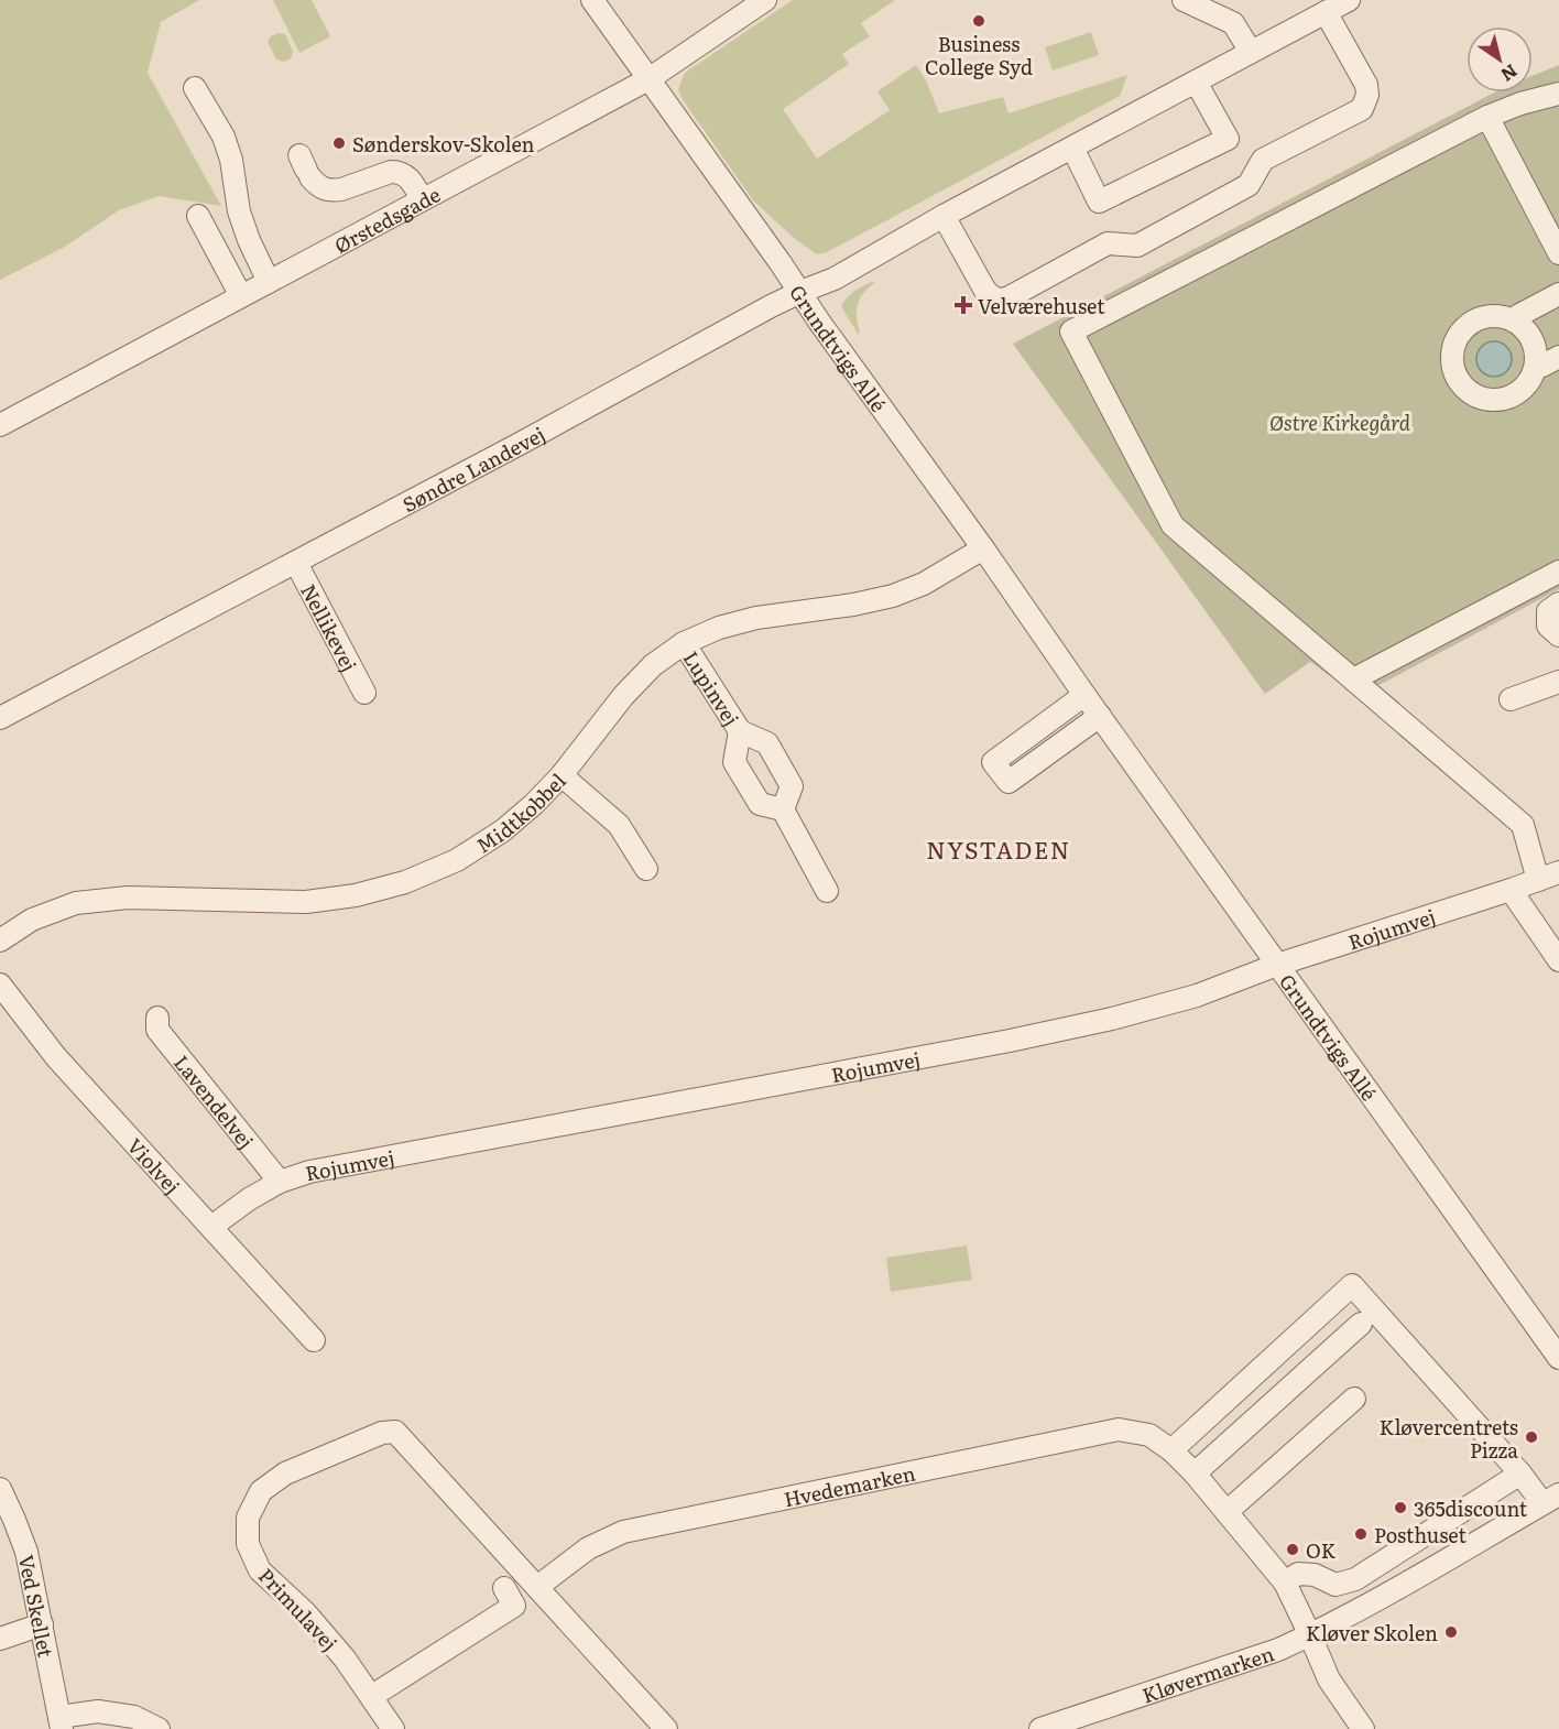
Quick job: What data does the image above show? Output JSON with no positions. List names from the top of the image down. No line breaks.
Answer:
{"streets":{"street":["Ørstedsgade","Grundtvigs Allé","Søndre Landevej","Nellikevej","Lupinvej","Midtkobbel","Rojumvej","Lavendelvej","Violvej","Hvedemarken","Ved Skellet","Primulavej","Kløvermarken"]},"crossings":[["Ørstedsgade","Grundtvigs Allé"],["Grundtvigs Allé","Søndre Landevej"],["Grundtvigs Allé","Midtkobbel"],["Grundtvigs Allé","Rojumvej"],["Søndre Landevej","Nellikevej"],["Lupinvej","Midtkobbel"],["Rojumvej","Lavendelvej"],["Rojumvej","Violvej"],["Hvedemarken","Primulavej"],["Hvedemarken","Kløvermarken"]],"districts":["NYSTADEN"],"parks":["Østre Kirkegård"],"places":{"other":["Business College Syd","Sønderskov-Skolen","Kløvercentrets Pizza","365discount","Posthuset","OK","Kløver Skolen"],"health":["Velværehuset"]},"north":"bottom right"}
